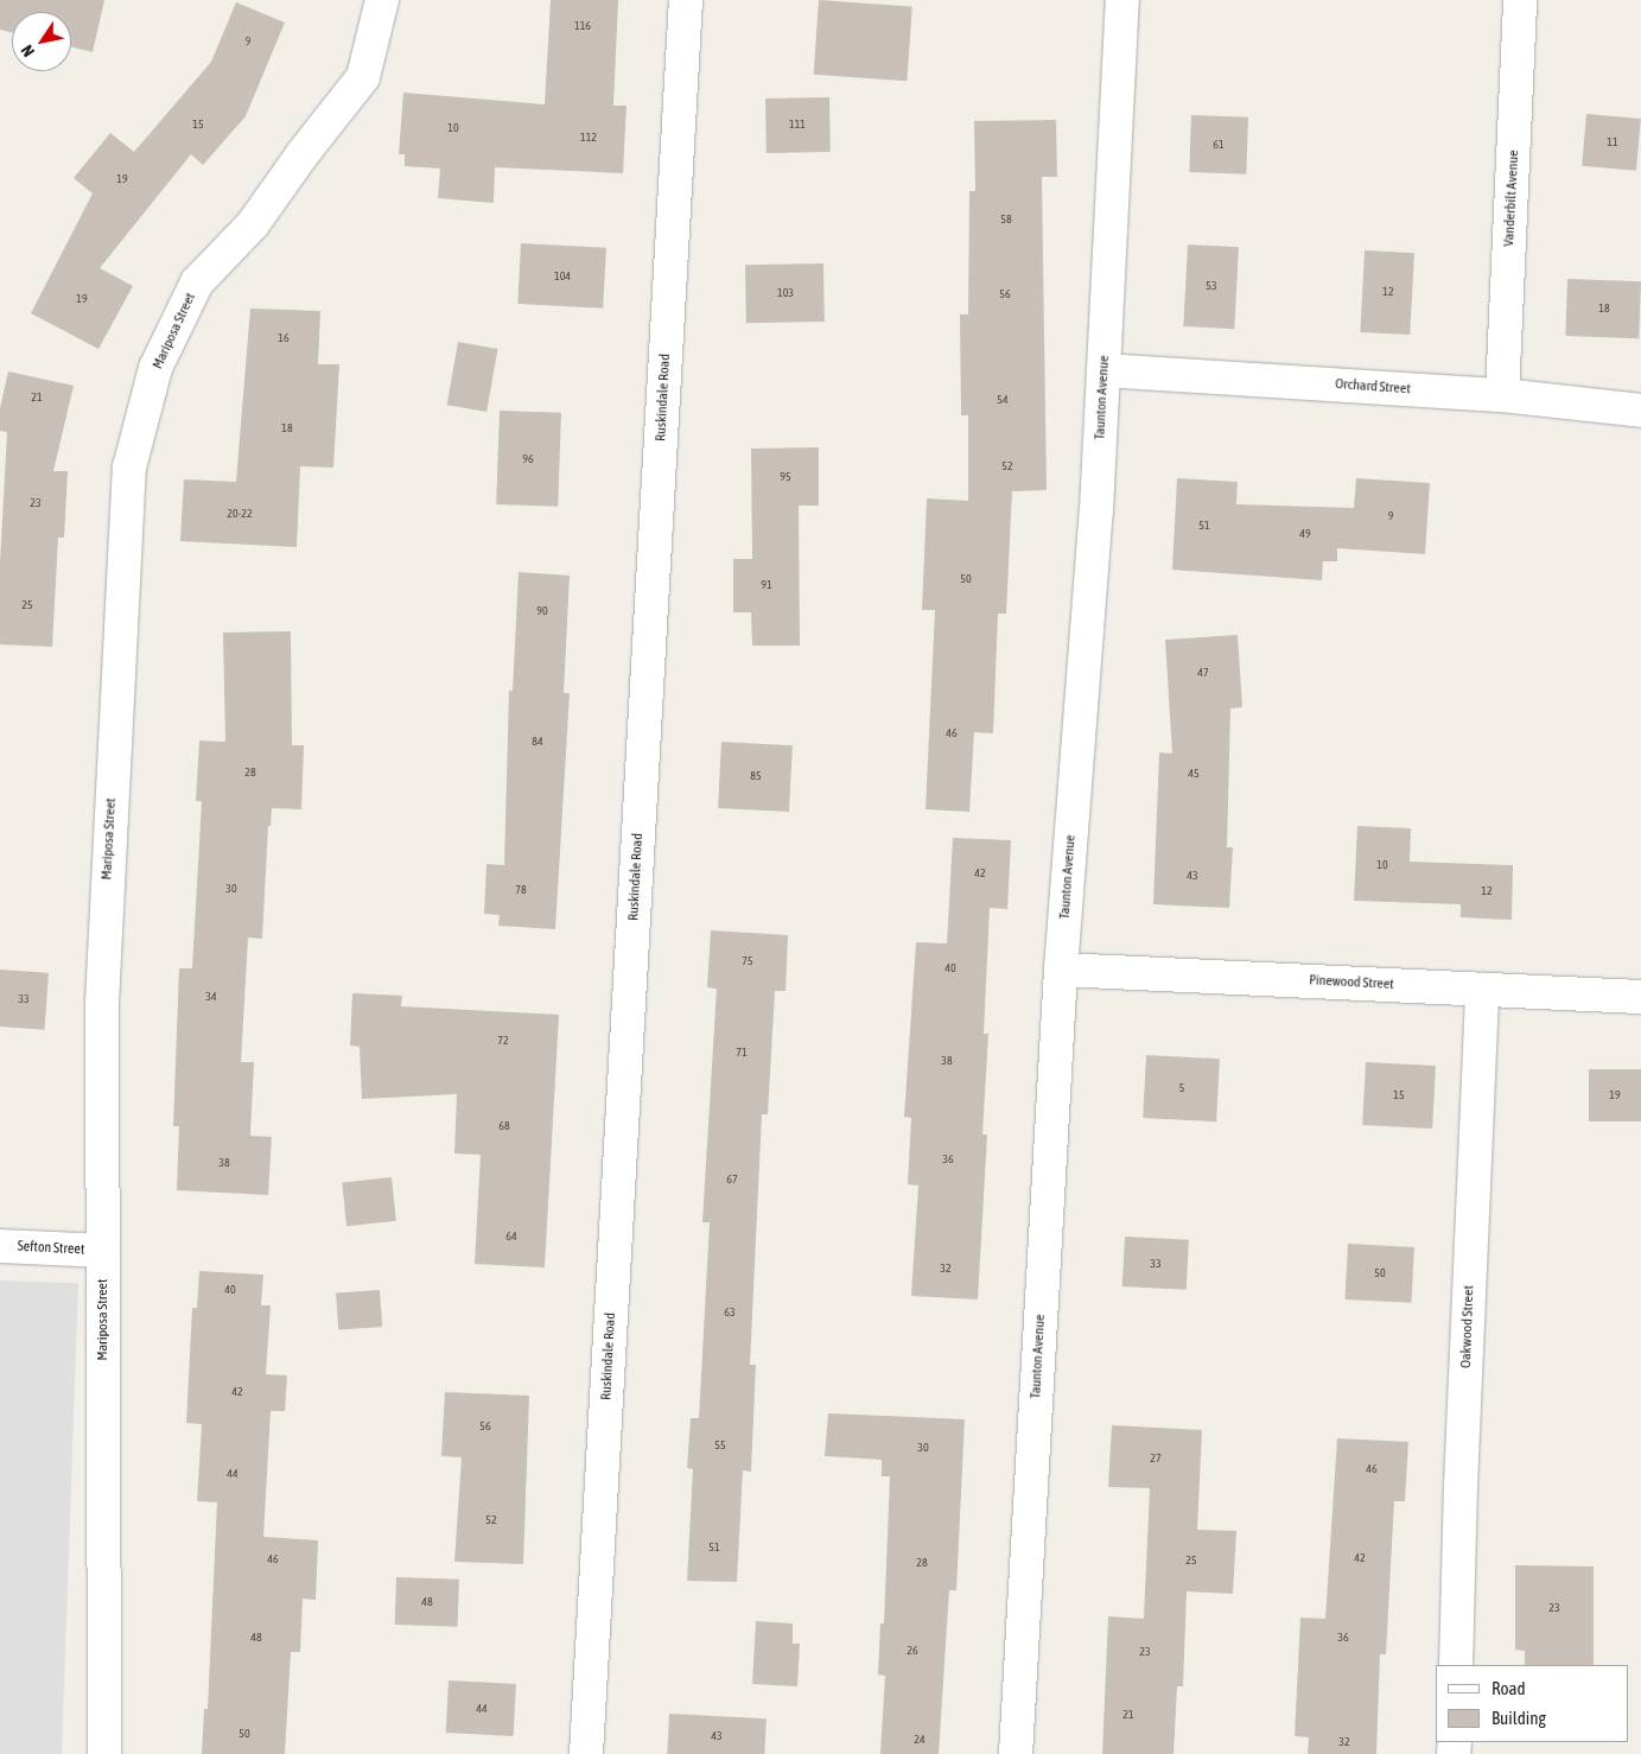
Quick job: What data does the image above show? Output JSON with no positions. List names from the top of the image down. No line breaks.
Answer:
{"streets":{"street":["Vanderbilt Avenue","Mariposa Street","Orchard Street","Ruskindale Road","Taunton Avenue","Pinewood Street","Sefton Street","Oakwood Street"]},"crossings":[["Vanderbilt Avenue","Orchard Street"],["Mariposa Street","Sefton Street"],["Orchard Street","Taunton Avenue"],["Taunton Avenue","Pinewood Street"],["Pinewood Street","Oakwood Street"]],"house_numbers":["116","9","15","111","10","112","11","61","19","58","104","53","12","103","56","19","18","16","21","54","18","96","52","95","23","20-22","9","51","49","50","91","25","90","47","46","84","28","45","85","10","42","43","30","78","12","75","40","34","33","72","71","38","5","15","19","68","36","38","67","64","33","32","50","40","63","42","56","55","30","27","46","44","52","51","42","46","25","28","48","23","48","36","26","23","44","21","50","43","24","32"],"legend":["Road","Building"],"north":"bottom left"}
